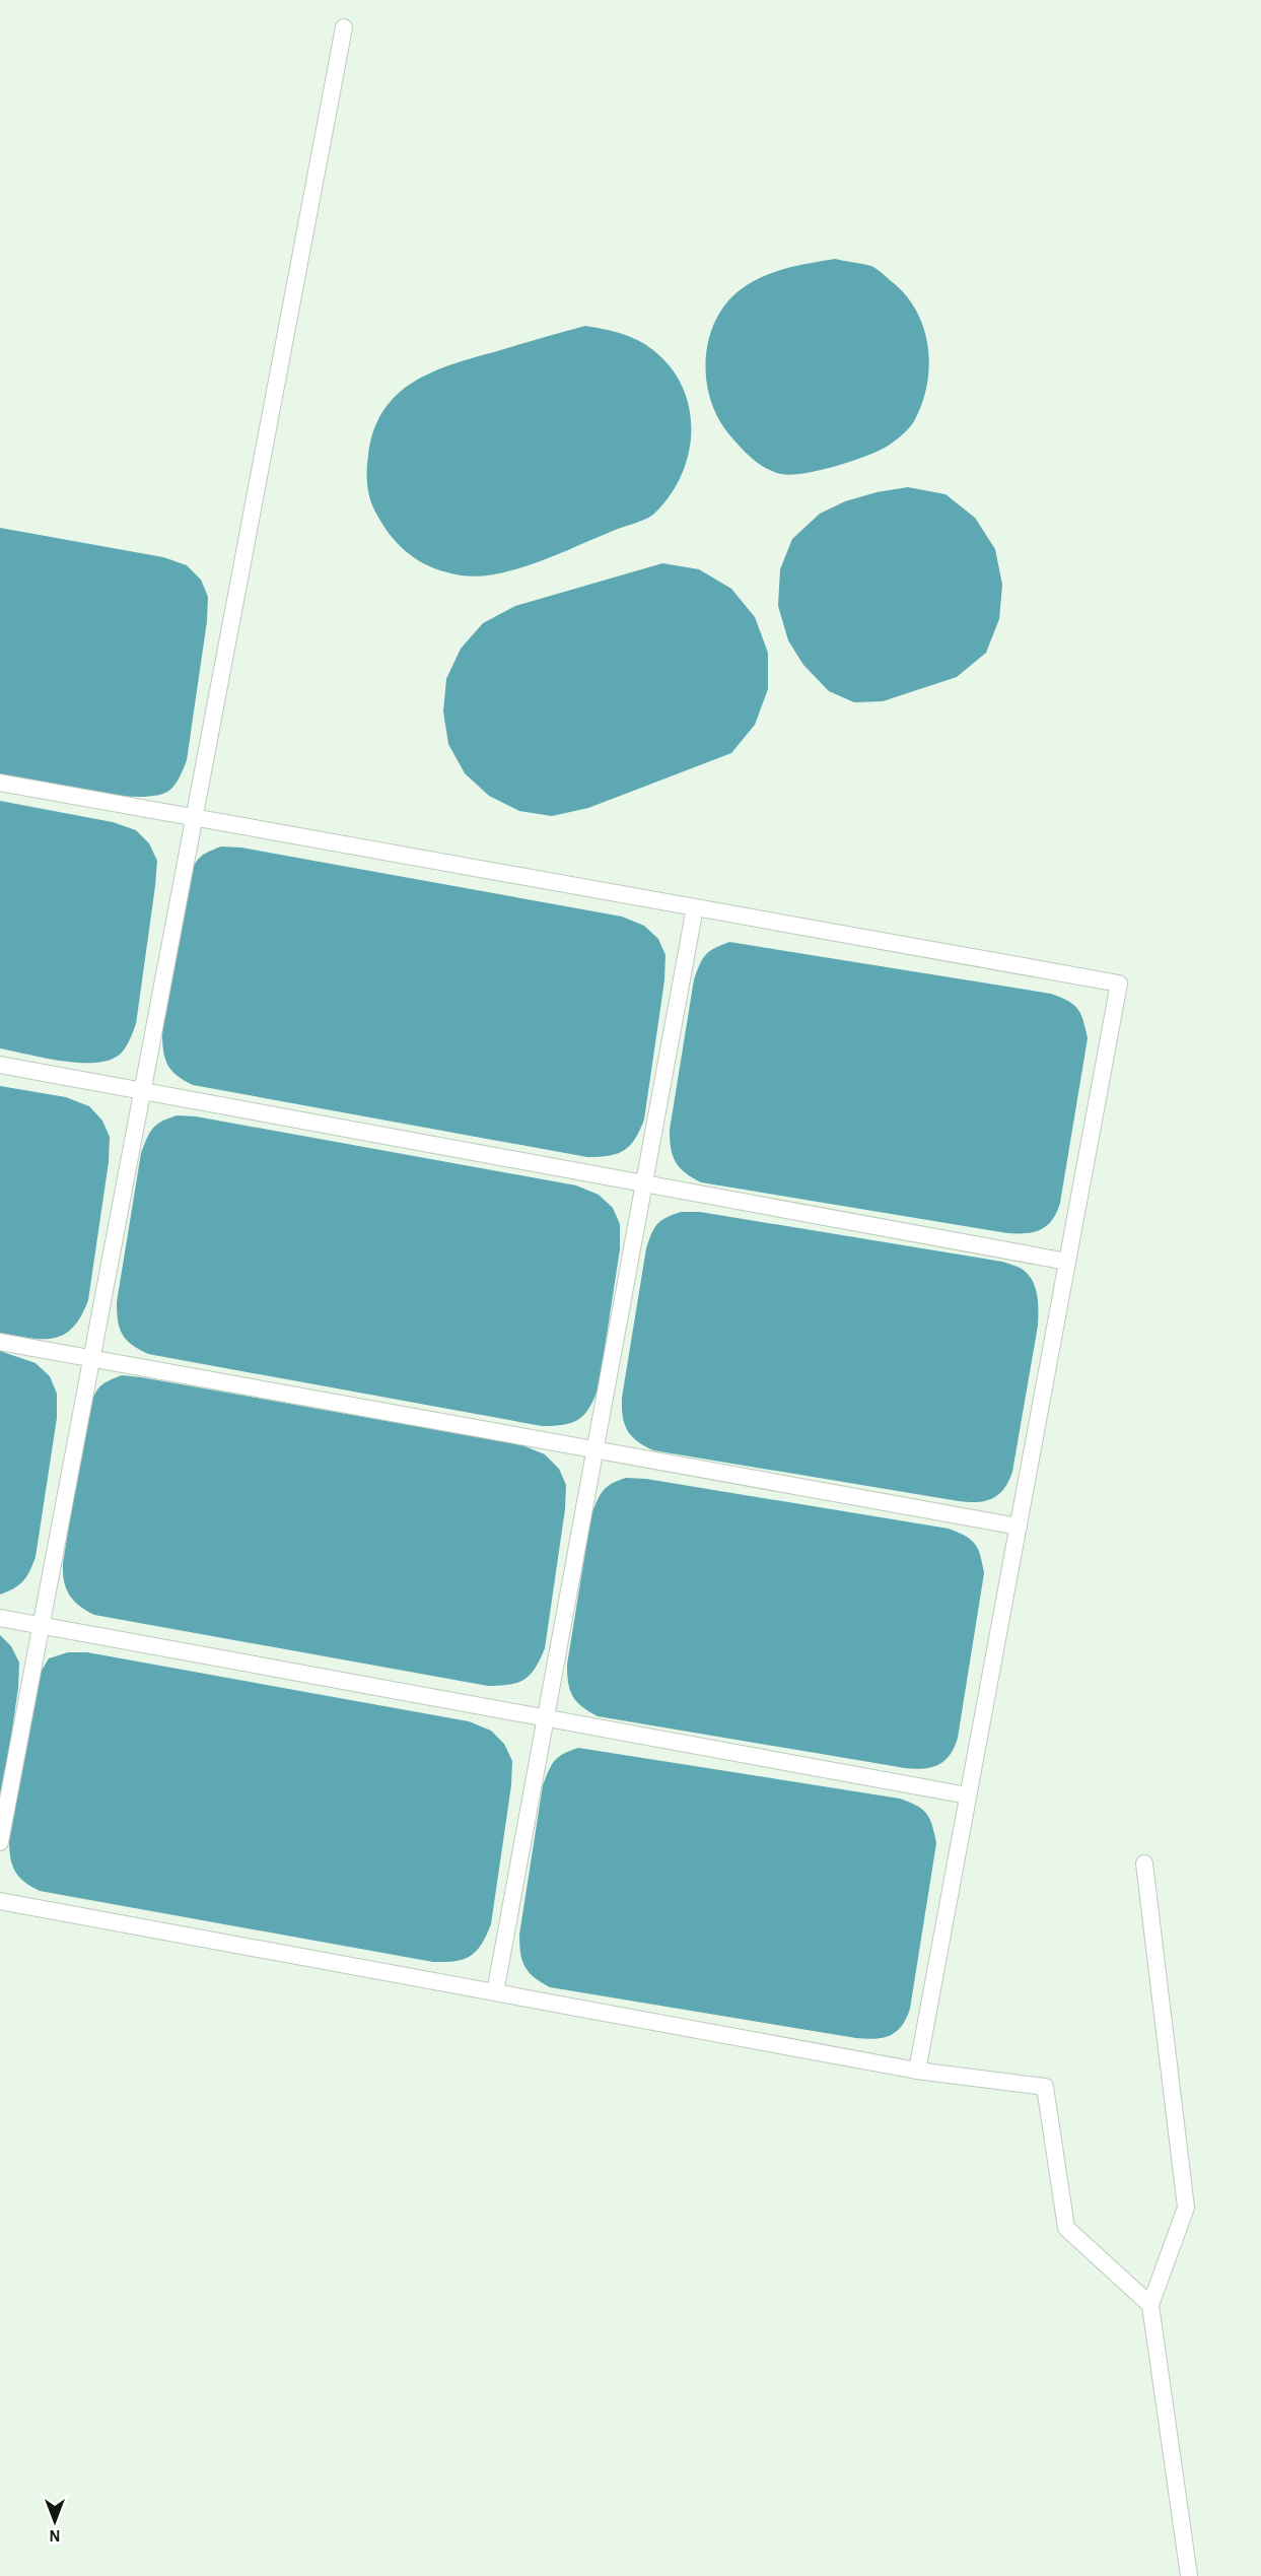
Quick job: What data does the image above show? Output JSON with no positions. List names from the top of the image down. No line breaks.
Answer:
{"north":"bottom"}
